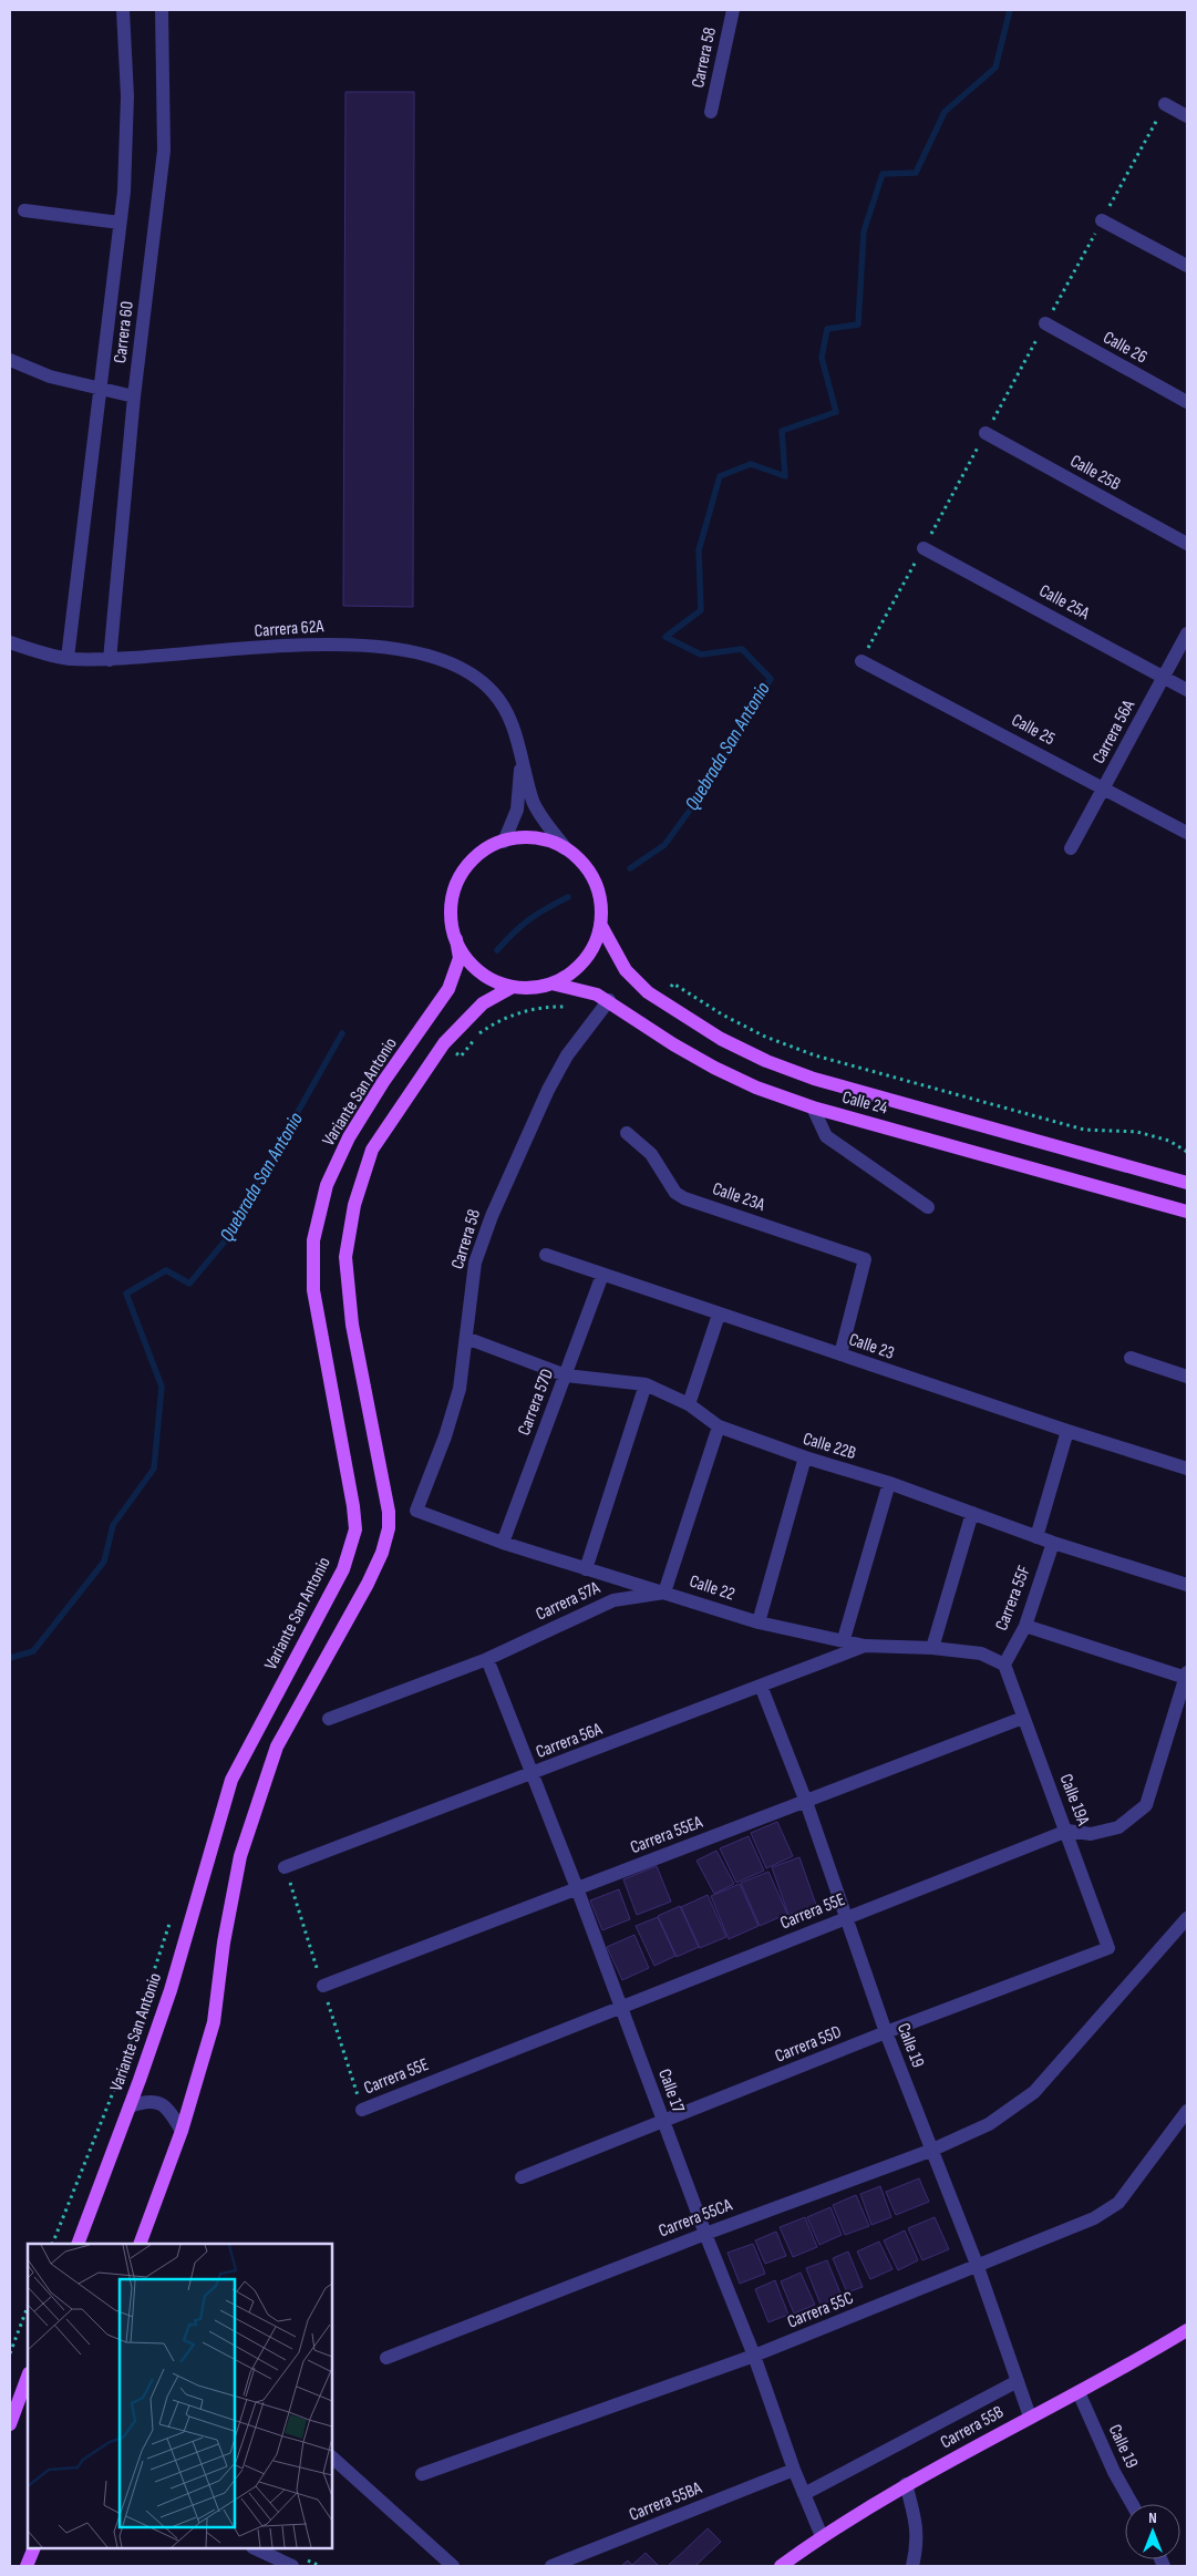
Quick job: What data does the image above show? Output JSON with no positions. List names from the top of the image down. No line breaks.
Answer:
{"streets":{"main road":["Variante San Antonio","Calle 24","Carrera 55B"],"street":["Carrera 58","Carrera 60","Calle 26","Calle 25B","Calle 25A","Carrera 62A","Calle 25","Carrera 56A","Calle 23A","Calle 23","Carrera 57D","Calle 22B","Calle 22","Carrera 55F","Carrera 57A","Calle 19A","Carrera 55EA","Carrera 55E","Carrera 55D","Calle 19","Calle 17","Carrera 55CA","Carrera 55C","Carrera 55BA"]},"crossings":[["Carrera 58","Calle 24"],["Carrera 58","Calle 22B"],["Carrera 58","Calle 22"],["Carrera 60","Carrera 62A"],["Calle 25A","Carrera 56A"],["Carrera 62A","Variante San Antonio"],["Carrera 62A","Calle 24"],["Calle 25","Carrera 56A"],["Carrera 56A","Calle 22"],["Carrera 56A","Calle 19"],["Carrera 56A","Calle 17"],["Variante San Antonio","Calle 24"],["Calle 23A","Calle 23"],["Calle 23","Carrera 57D"],["Carrera 57D","Calle 22B"],["Carrera 57D","Calle 22"],["Calle 22B","Carrera 55F"],["Calle 22","Carrera 55F"],["Calle 22","Carrera 57A"],["Calle 22","Calle 19A"],["Carrera 55F","Calle 19A"],["Carrera 57A","Calle 17"],["Calle 19A","Carrera 55EA"],["Calle 19A","Carrera 55E"],["Calle 19A","Carrera 55D"],["Carrera 55EA","Calle 19"],["Carrera 55EA","Calle 17"],["Carrera 55E","Calle 19"],["Carrera 55E","Calle 17"],["Carrera 55D","Calle 19"],["Carrera 55D","Calle 17"],["Calle 19","Carrera 55CA"],["Calle 19","Carrera 55C"],["Calle 19","Carrera 55B"],["Calle 17","Carrera 55CA"],["Calle 17","Carrera 55C"],["Calle 17","Carrera 55B"],["Calle 17","Carrera 55BA"]],"water":["Quebrada San Antonio"],"north":"top"}
